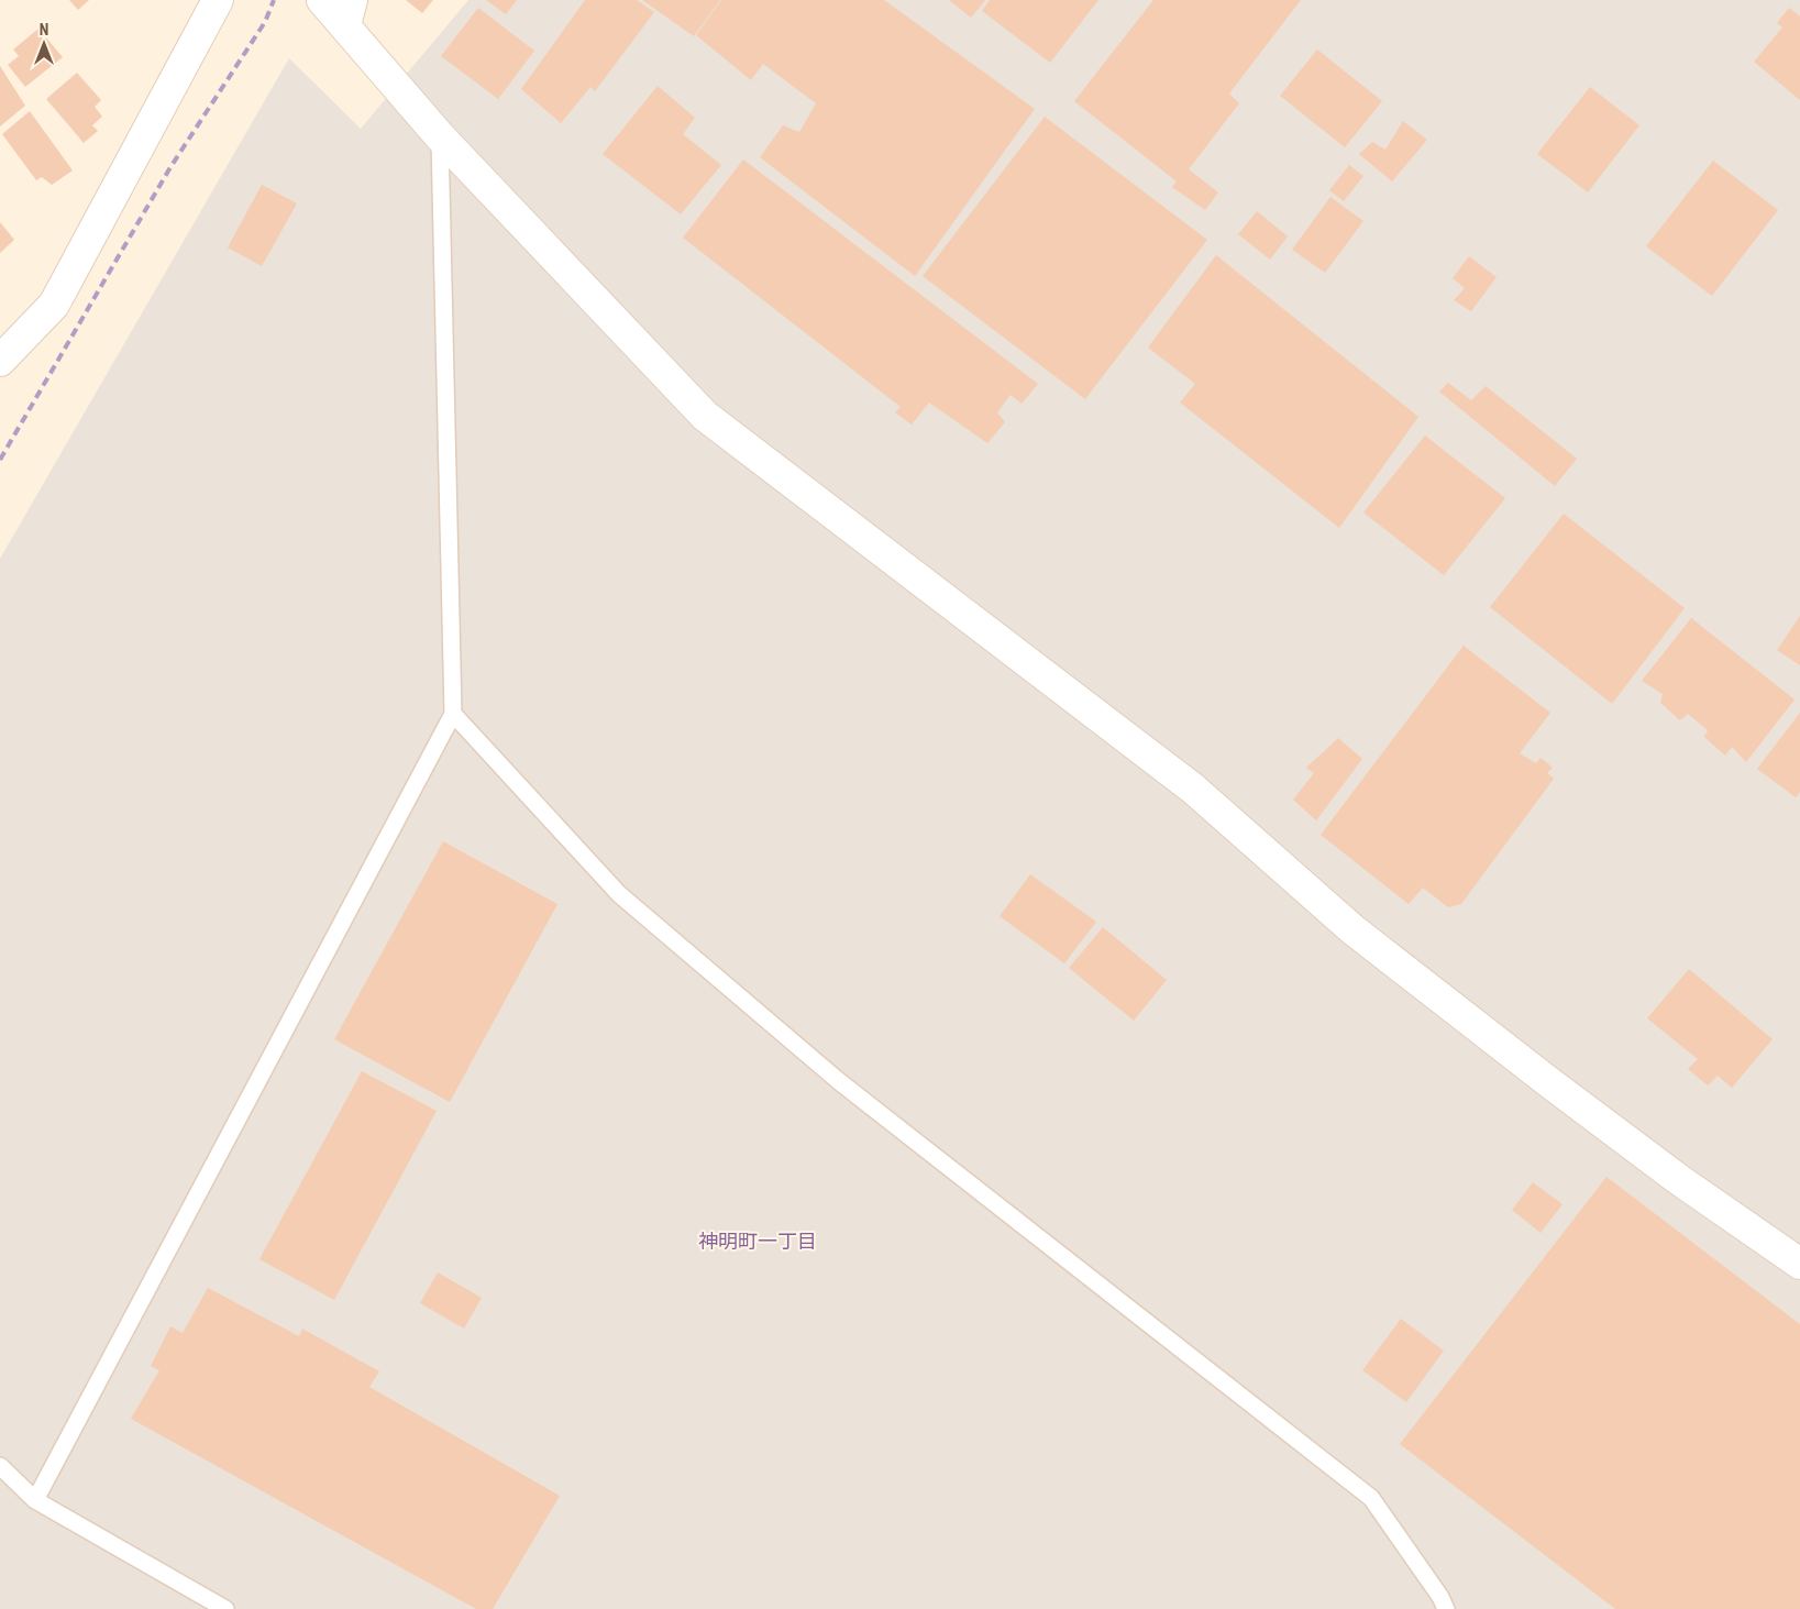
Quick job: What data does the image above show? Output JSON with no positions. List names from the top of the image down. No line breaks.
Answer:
{"districts":["神明町一丁目"],"north":"top"}
